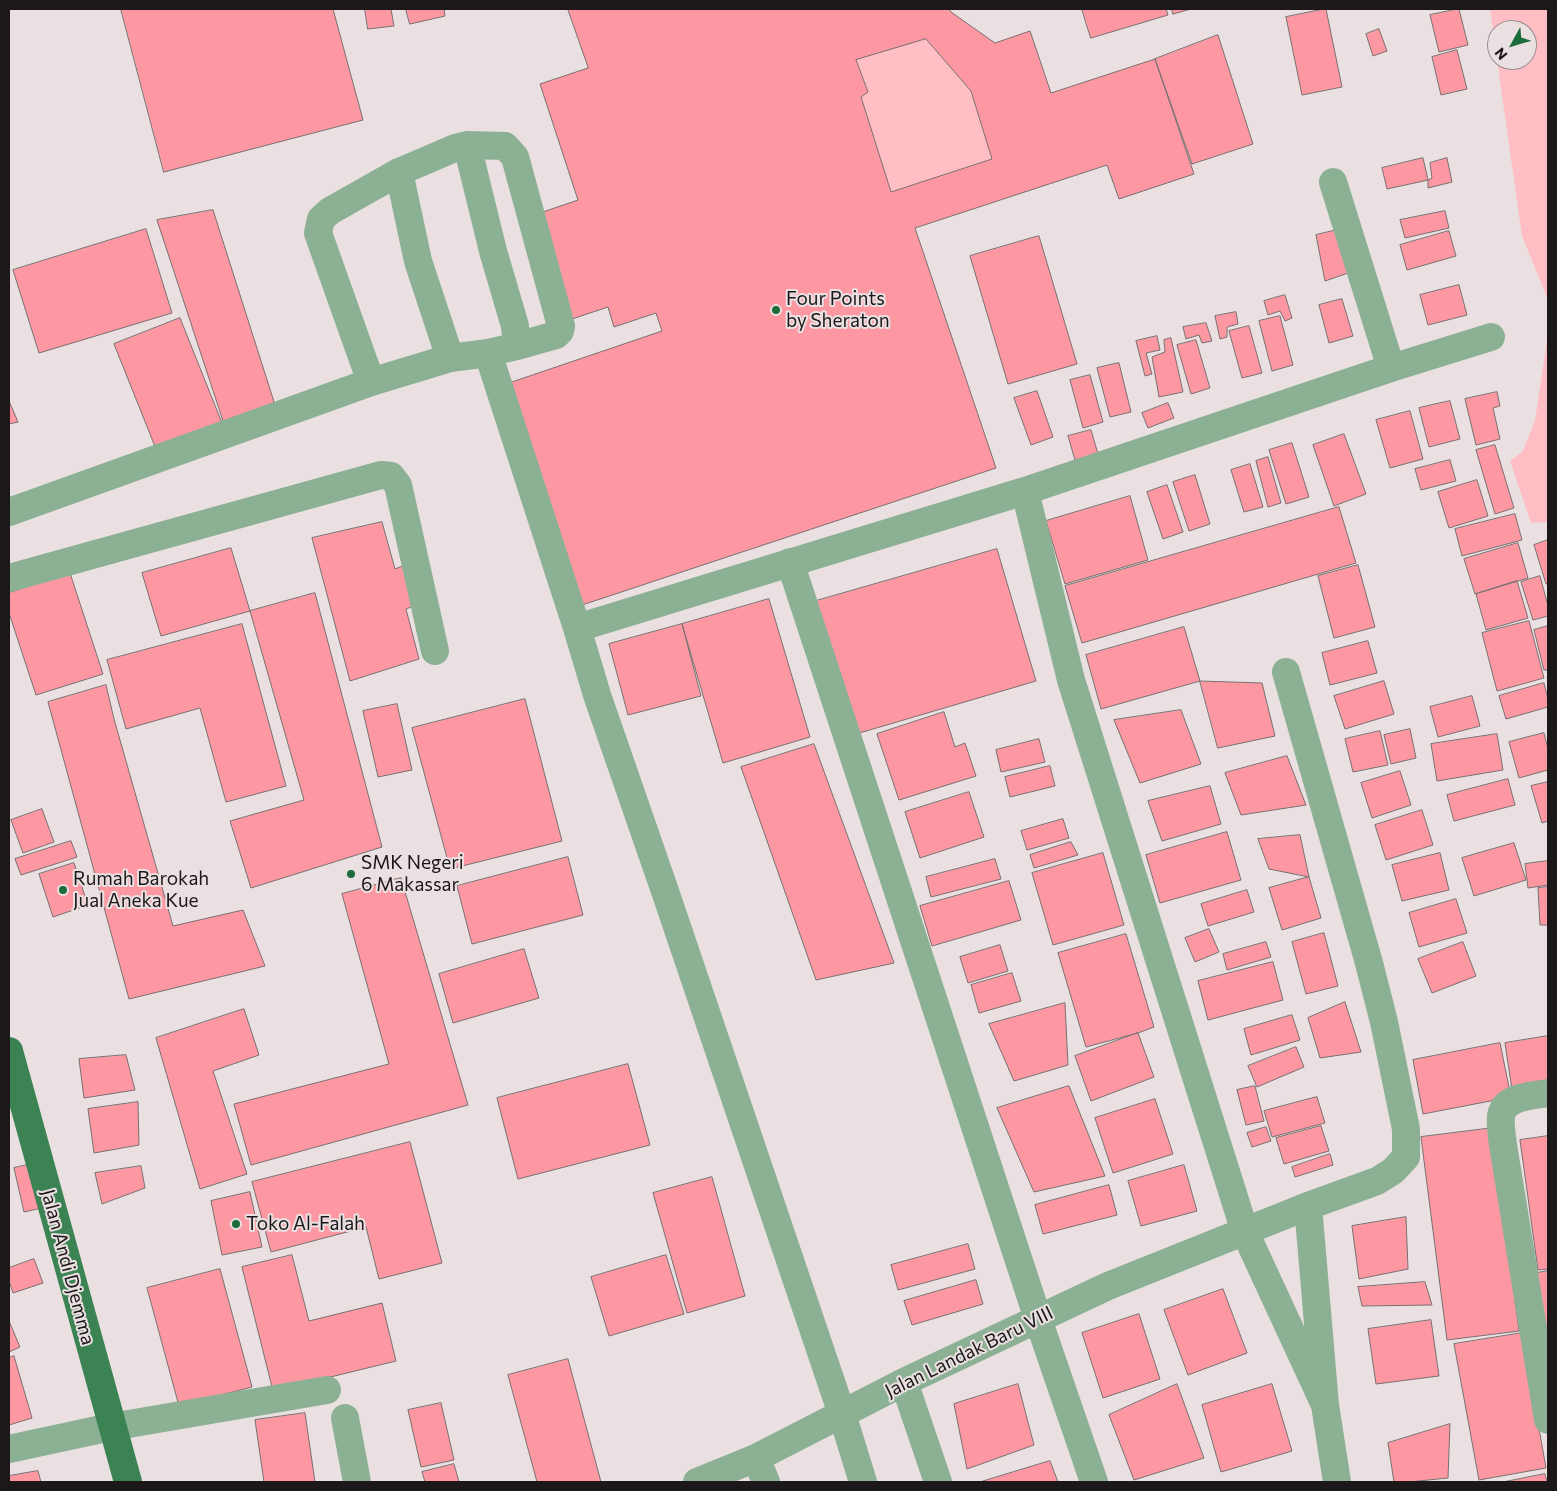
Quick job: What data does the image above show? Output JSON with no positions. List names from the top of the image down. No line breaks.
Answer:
{"streets":{"main road":["Jalan Andi Djemma"],"street":["Jalan Landak Baru VIII"]},"places":["Four Points by Sheraton","SMK Negeri 6 Makassar","Rumah Barokah Jual Aneka Kue","Toko Al-Falah"],"north":"bottom left"}
